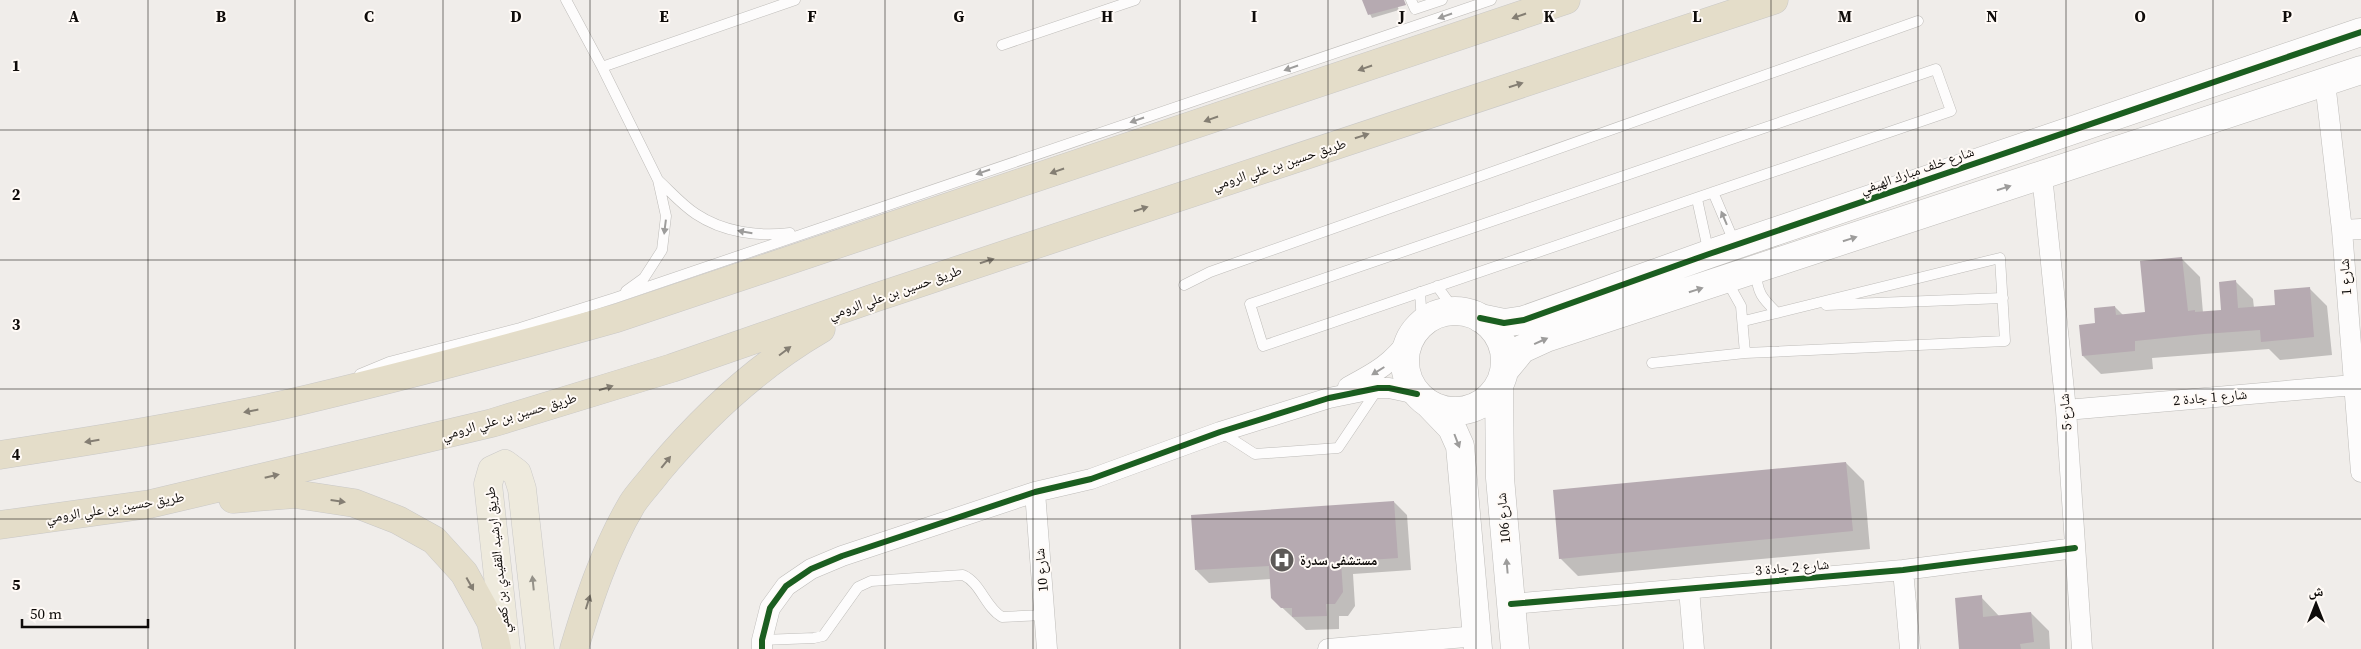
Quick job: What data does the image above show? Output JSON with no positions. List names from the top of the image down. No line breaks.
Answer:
{"streets":{"highway":["طريق حسين بن علي الرومي"],"main road":["طريق ارشيد القفيدي بن كعمي"],"street":["شارع خلف مبارك الهيفي","شارع 1","شارع 1 جادة 2","شارع 5","شارع 106","شارع 2 جادة 3","شارع 10"]},"crossings":[["شارع خلف مبارك الهيفي","شارع 106"],["شارع 1","شارع 1 جادة 2"],["شارع 1 جادة 2","شارع 5"],["شارع 5","شارع 2 جادة 3"],["شارع 106","شارع 2 جادة 3"]],"places":{"hospital":["مستشفى سدرة"]},"scale_bar":"50 m","north":"top","grid":{"columns":["A","B","C","D","E","F","G","H","I","J","K","L","M","N","O","P"],"rows":["1","2","3","4","5"]}}
